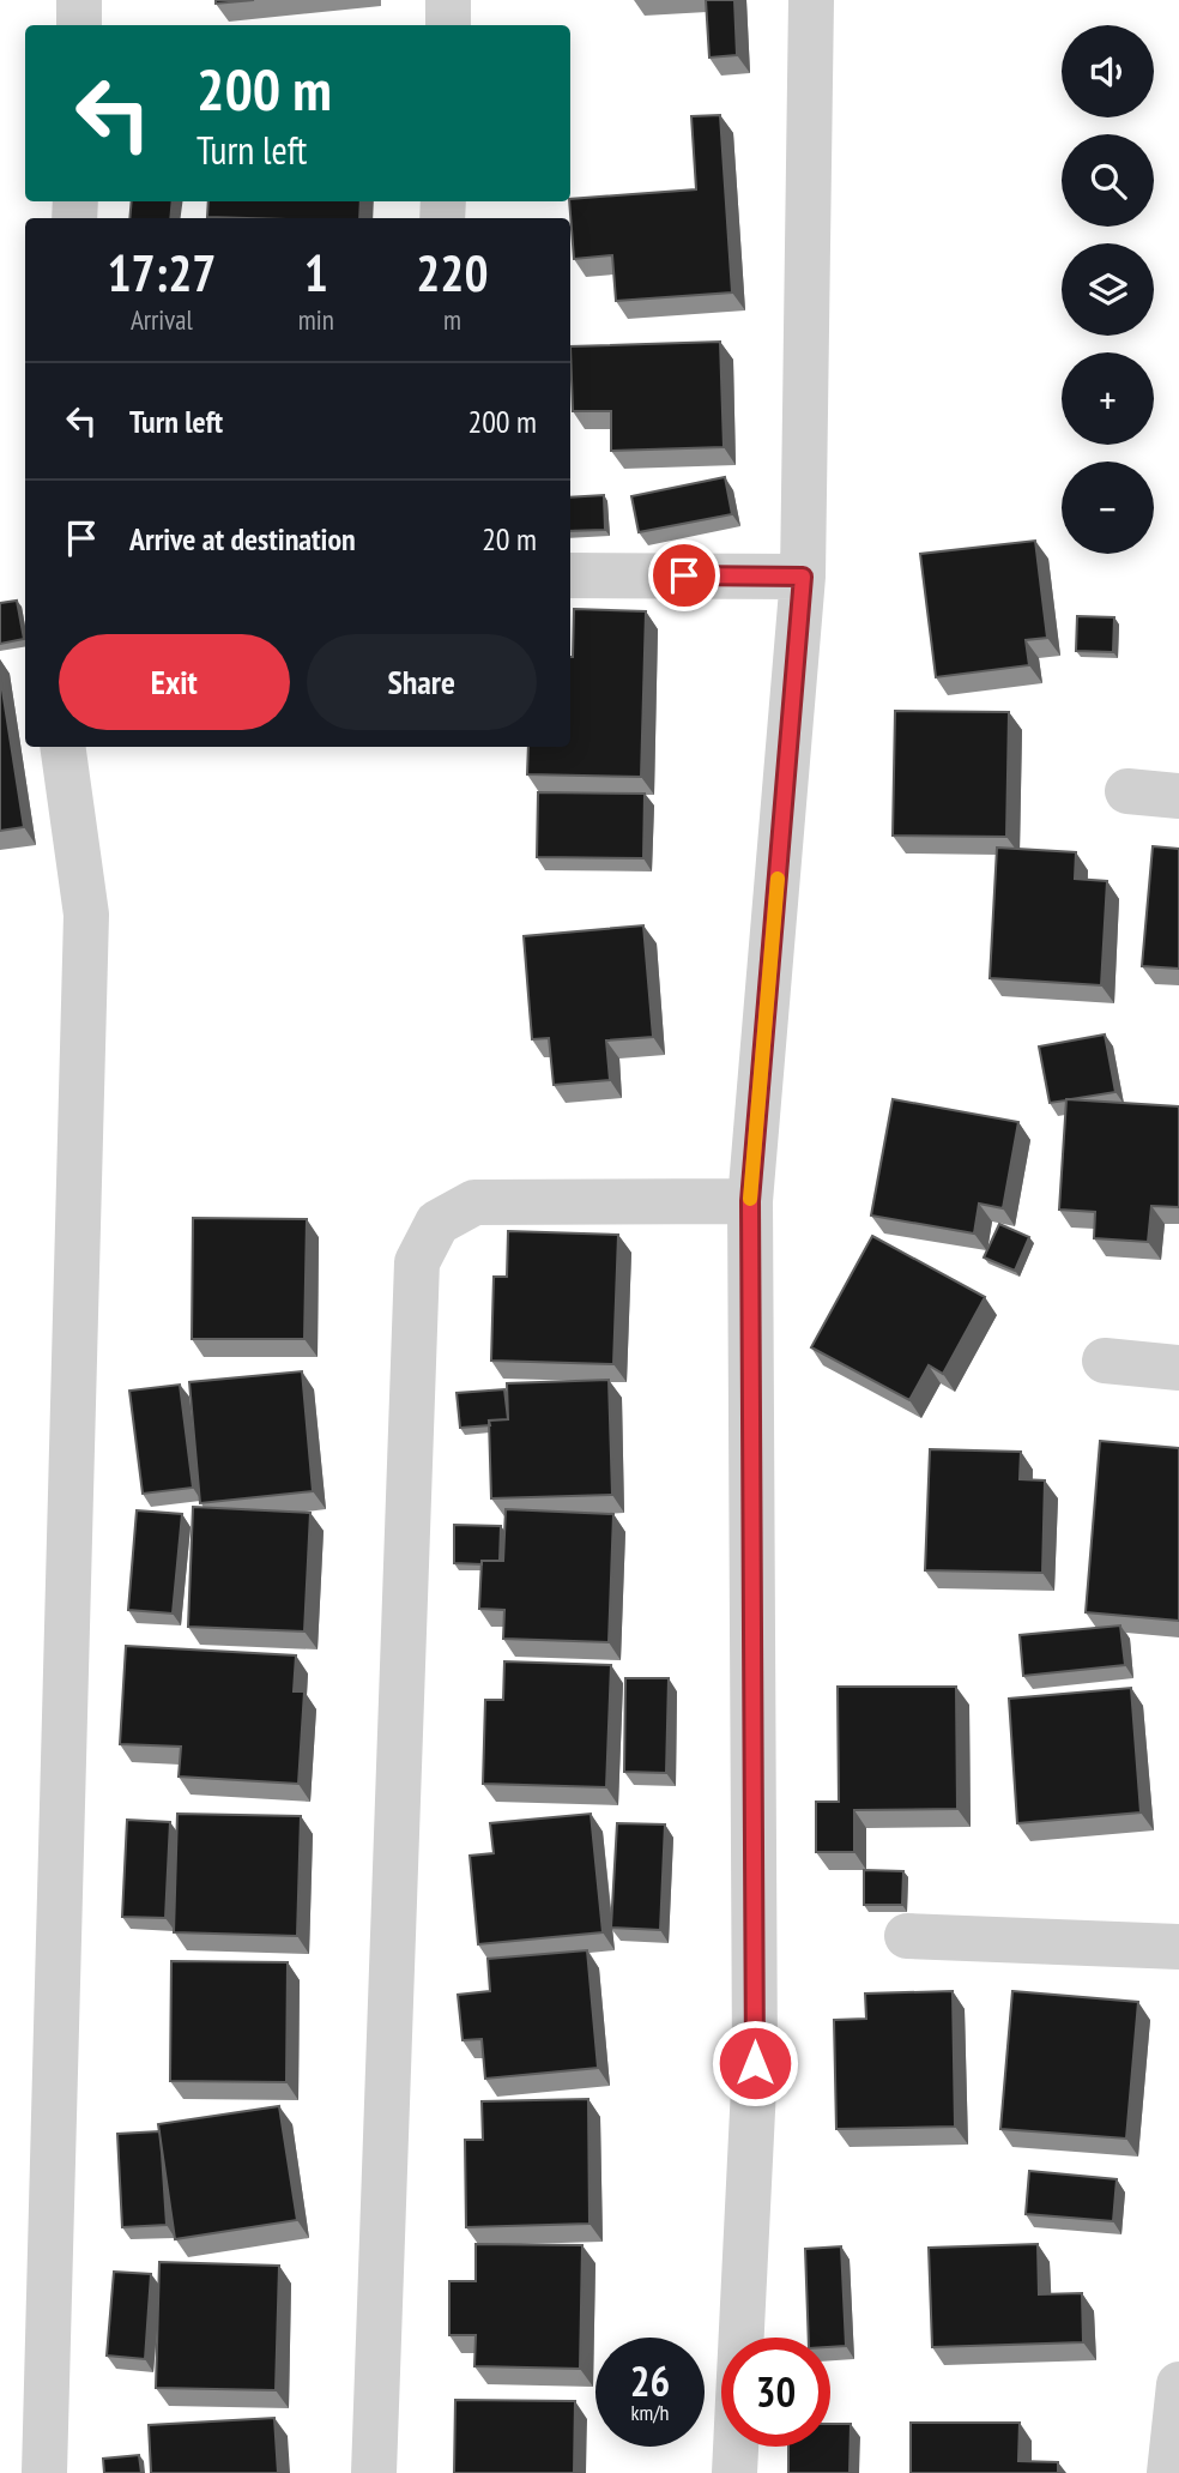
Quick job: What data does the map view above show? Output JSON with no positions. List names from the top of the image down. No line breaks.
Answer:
{"page":{"map_buttons":["+","−"],"turn":["200 m","Turn left"],"eta":["17:27","Arrival","1","min","220","m"],"list":[{"name":"Turn left","value":"200 m"},{"name":"Arrive at destination","value":"20 m"}],"buttons":["Exit","Share"],"speed":"26 km/h","limit":"30"}}
